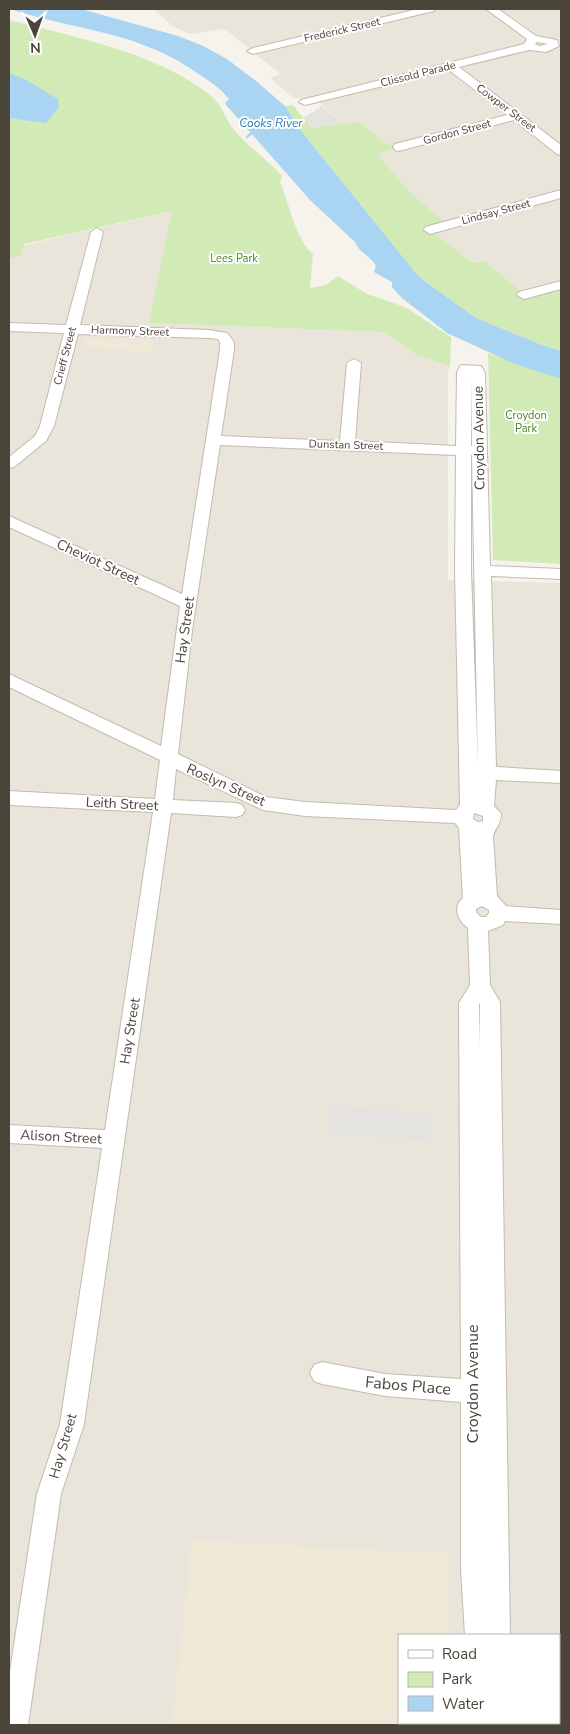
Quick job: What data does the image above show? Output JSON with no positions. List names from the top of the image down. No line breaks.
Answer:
{"streets":{"street":["Frederick Street","Clissold Parade","Cowper Street","Gordon Street","Lindsay Street","Harmony Street","Crieff Street","Croydon Avenue","Dunstan Street","Cheviot Street","Hay Street","Roslyn Street","Leith Street","Alison Street","Fabos Place"]},"crossings":[["Clissold Parade","Cowper Street"],["Cowper Street","Gordon Street"],["Harmony Street","Crieff Street"],["Harmony Street","Hay Street"],["Croydon Avenue","Dunstan Street"],["Croydon Avenue","Roslyn Street"],["Croydon Avenue","Fabos Place"],["Dunstan Street","Hay Street"],["Cheviot Street","Hay Street"],["Hay Street","Roslyn Street"],["Hay Street","Leith Street"],["Hay Street","Alison Street"]],"water":["Cooks River"],"parks":["Lees Park","Croydon Park"],"legend":["Road","Park","Water"],"north":"bottom"}
